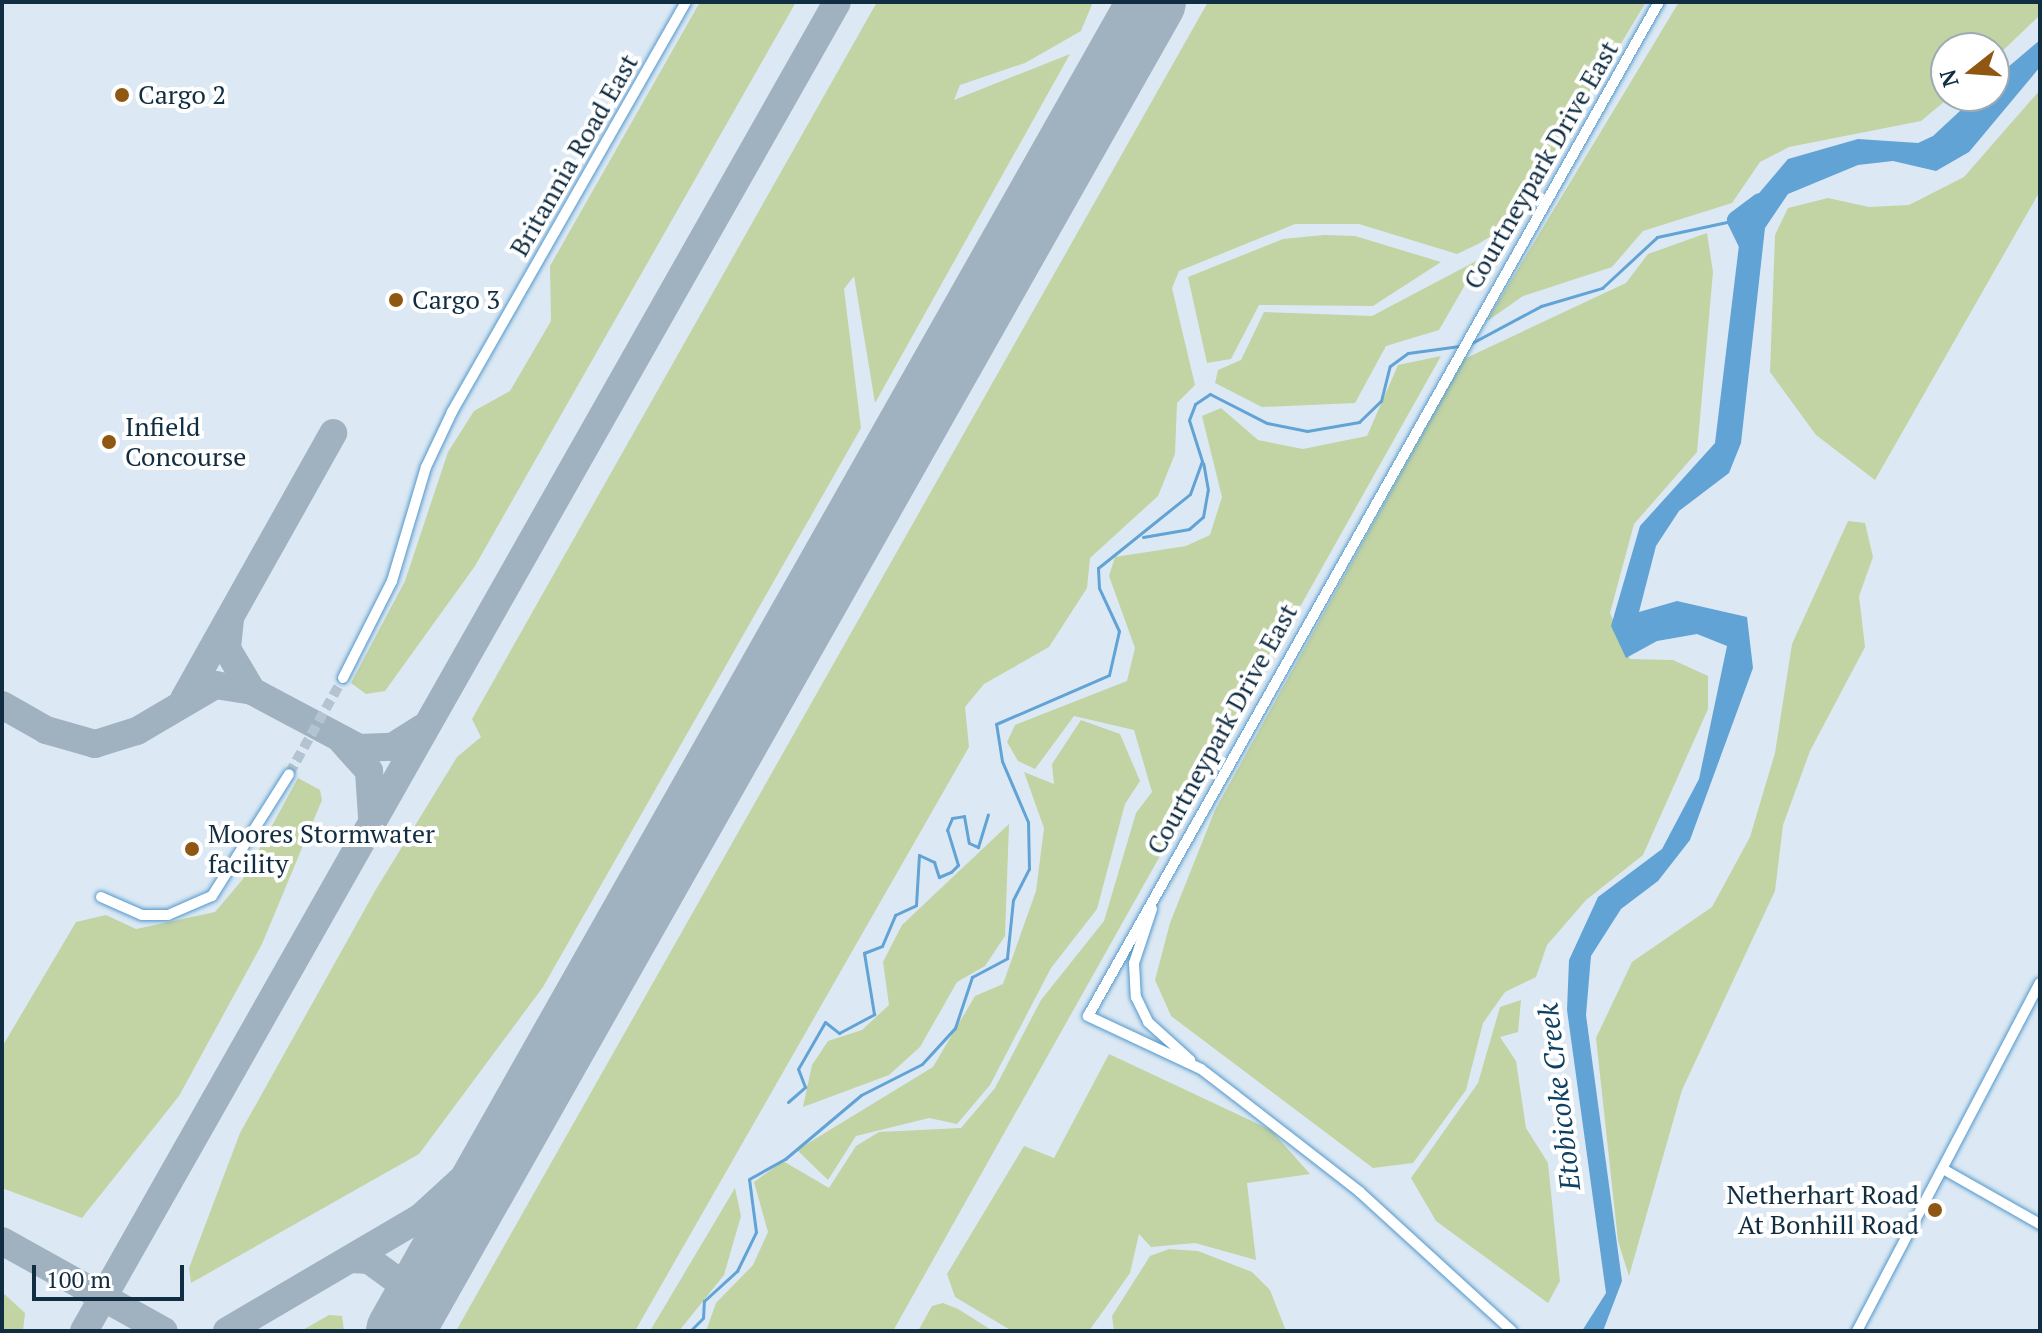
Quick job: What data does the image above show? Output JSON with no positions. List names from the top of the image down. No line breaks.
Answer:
{"streets":{"street":["Britannia Road East","Courtneypark Drive East"]},"water":["Etobicoke Creek"],"places":["Cargo 2","Cargo 3","Infield Concourse","Moores Stormwater facility","Netherhart Road At Bonhill Road"],"scale_bar":"100 m","north":"left"}
